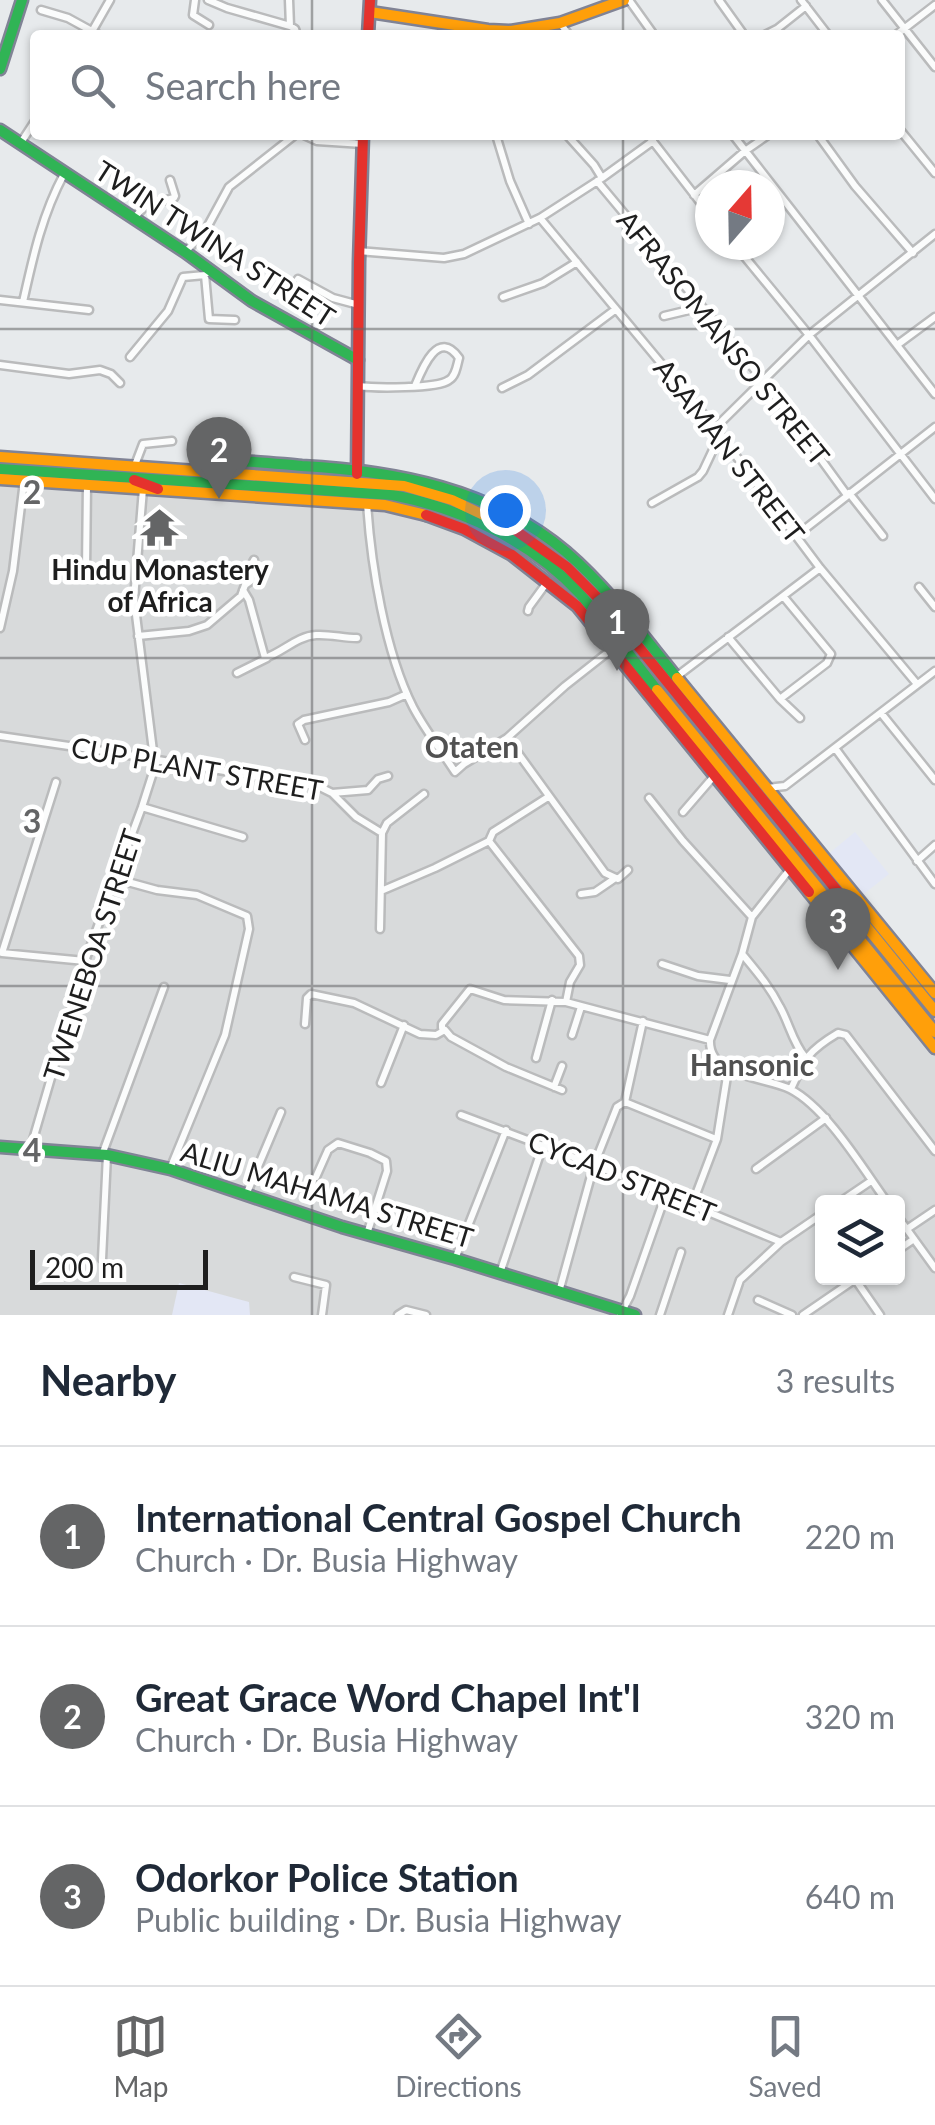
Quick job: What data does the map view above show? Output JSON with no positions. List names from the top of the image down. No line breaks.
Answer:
{"streets":{"main road":["TWIN TWINA STREET","ALIU MAHAMA STREET"],"street":["AFRASOMANSO STREET","ASAMAN STREET","CUP PLANT STREET","TWENEBOA STREET","CYCAD STREET"]},"crossings":[["CUP PLANT STREET","TWENEBOA STREET"],["TWENEBOA STREET","ALIU MAHAMA STREET"]],"districts":["Otaten","Hansonic"],"places":{"temple":["Hindu Monastery of Africa"]},"scale_bar":"200 m","north":"top","page":{"search":"Search here","pins":["2","1","3"],"scale":"200 m","heading":["Nearby","3 results"],"list":[{"mark":"1","name":"International Central Gospel Church","note":"Church · Dr. Busia Highway","value":"220 m"},{"mark":"2","name":"Great Grace Word Chapel Int'l","note":"Church · Dr. Busia Highway","value":"320 m"},{"mark":"3","name":"Odorkor Police Station","note":"Public building · Dr. Busia Highway","value":"640 m"}],"nav":["Map","Directions","Saved"]},"grid":{"rows":["2","3","4"]}}
